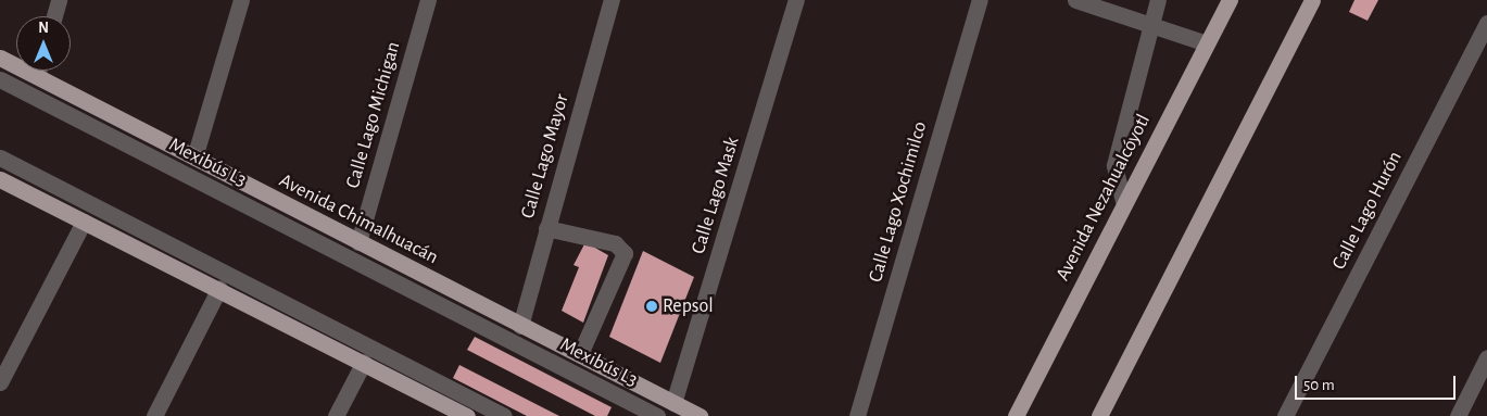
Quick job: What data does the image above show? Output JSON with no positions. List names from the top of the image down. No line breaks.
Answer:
{"streets":{"main road":["Avenida Nezahualcóyotl","Avenida Chimalhuacán"],"street":["Calle Lago Michigan","Calle Lago Mayor","Mexibús L3","Calle Lago Mask","Calle Lago Xochimilco","Calle Lago Hurón"]},"crossings":[["Calle Lago Michigan","Avenida Chimalhuacán"],["Calle Lago Mayor","Avenida Chimalhuacán"],["Calle Lago Mask","Avenida Chimalhuacán"]],"places":["Repsol"],"scale_bar":"50 m","north":"top"}
